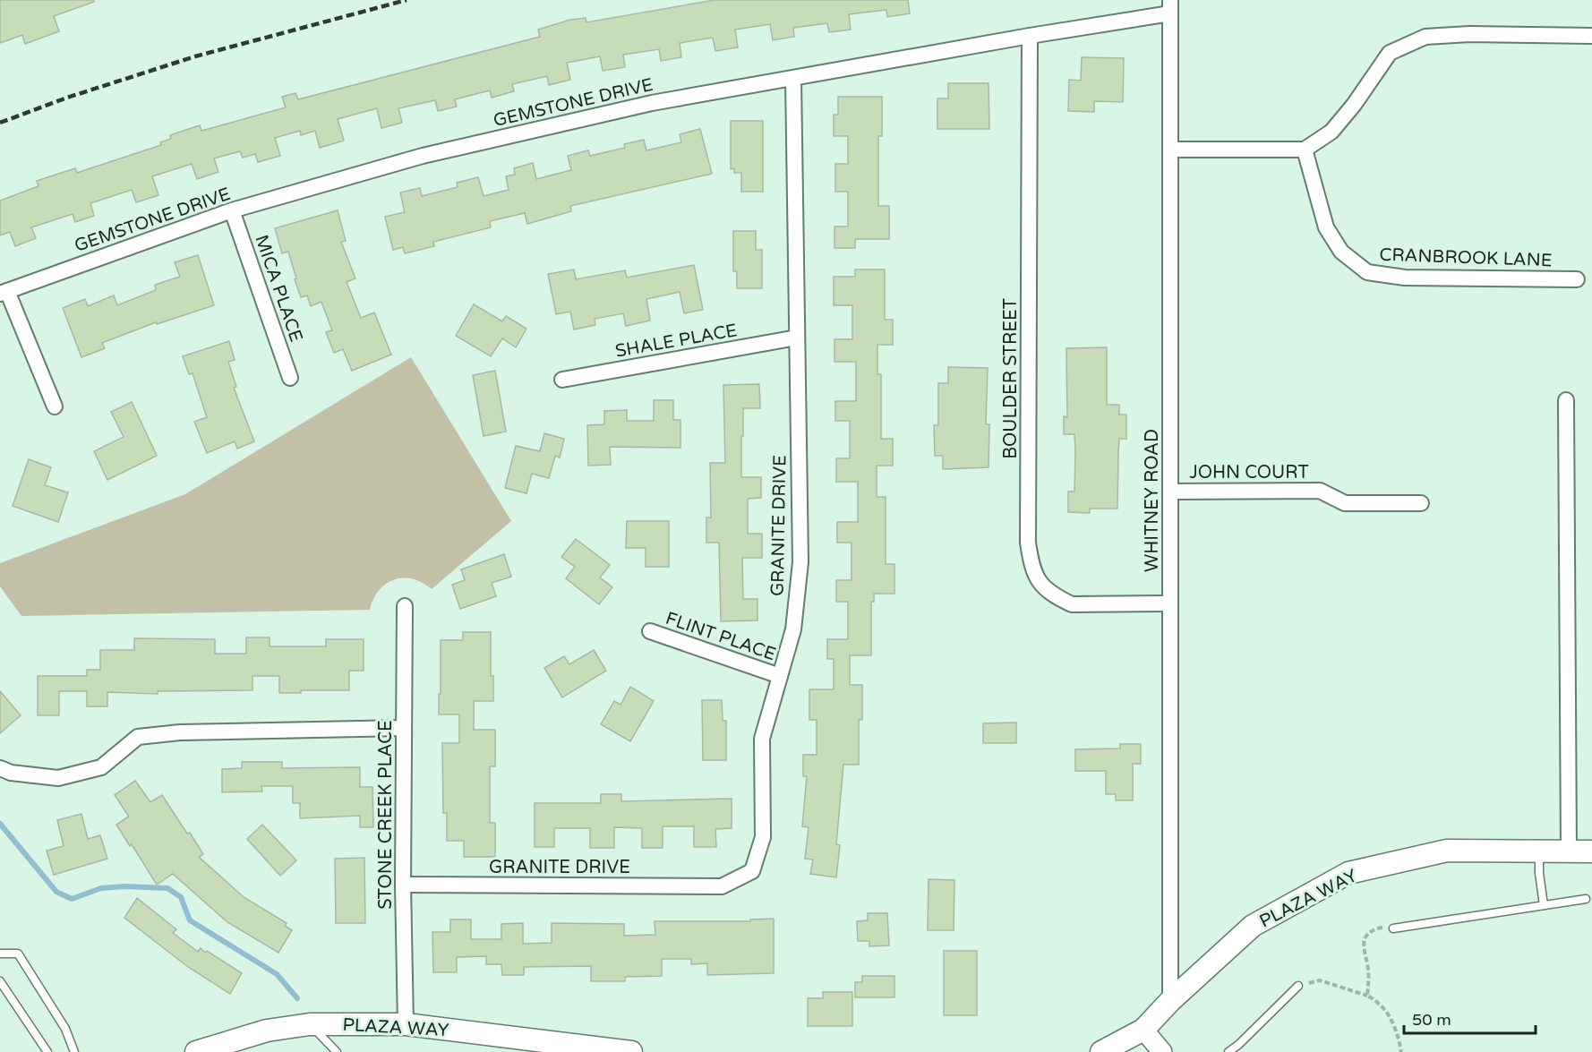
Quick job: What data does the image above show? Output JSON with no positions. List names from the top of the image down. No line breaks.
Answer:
{"streets":{"main road":["PLAZA WAY"],"street":["GEMSTONE DRIVE","CRANBROOK LANE","MICA PLACE","SHALE PLACE","BOULDER STREET","JOHN COURT","WHITNEY ROAD","GRANITE DRIVE","FLINT PLACE","STONE CREEK PLACE"]},"crossings":[["GEMSTONE DRIVE","MICA PLACE"],["GEMSTONE DRIVE","BOULDER STREET"],["GEMSTONE DRIVE","WHITNEY ROAD"],["GEMSTONE DRIVE","GRANITE DRIVE"],["SHALE PLACE","GRANITE DRIVE"],["BOULDER STREET","WHITNEY ROAD"],["JOHN COURT","WHITNEY ROAD"],["WHITNEY ROAD","PLAZA WAY"],["GRANITE DRIVE","FLINT PLACE"],["GRANITE DRIVE","STONE CREEK PLACE"],["STONE CREEK PLACE","PLAZA WAY"]],"scale_bar":"50 m"}
